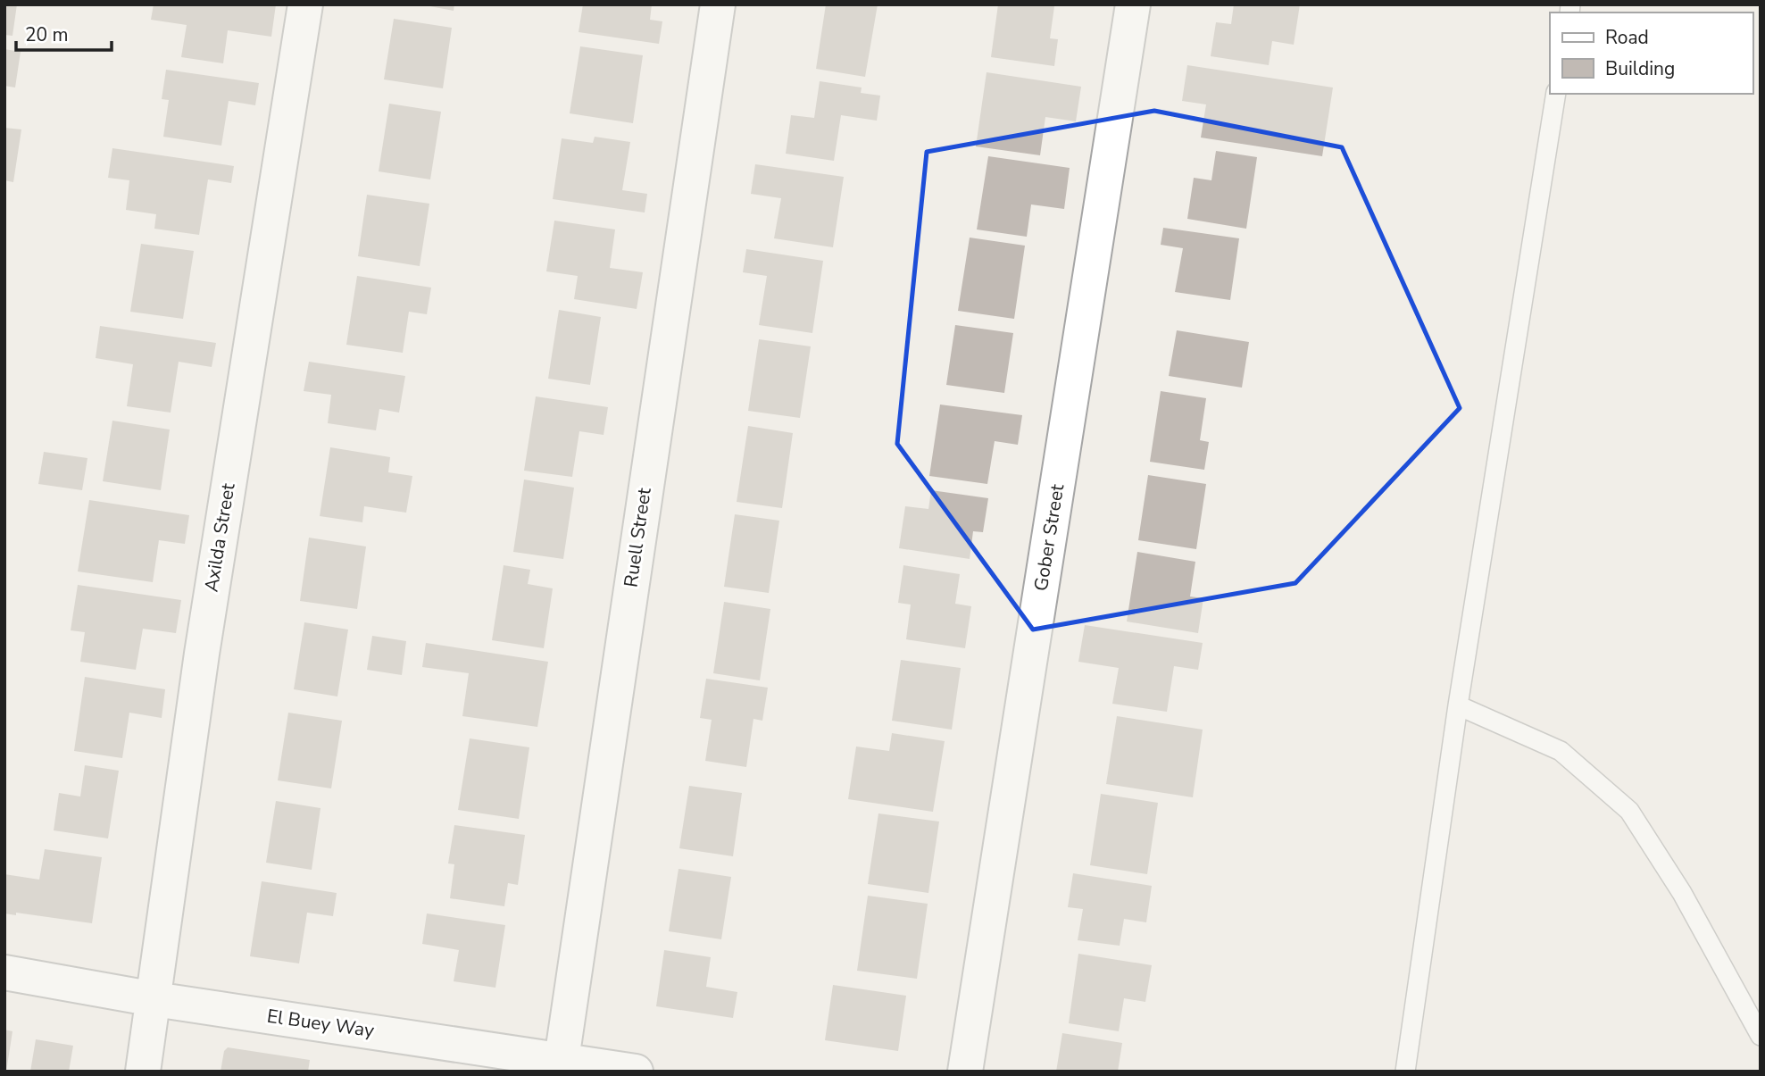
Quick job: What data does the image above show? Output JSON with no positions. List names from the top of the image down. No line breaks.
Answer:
{"streets":{"street":["Axilda Street","Ruell Street","Gober Street","El Buey Way"]},"crossings":[["Axilda Street","El Buey Way"],["Ruell Street","El Buey Way"]],"legend":["Road","Building"],"scale_bar":"20 m"}
